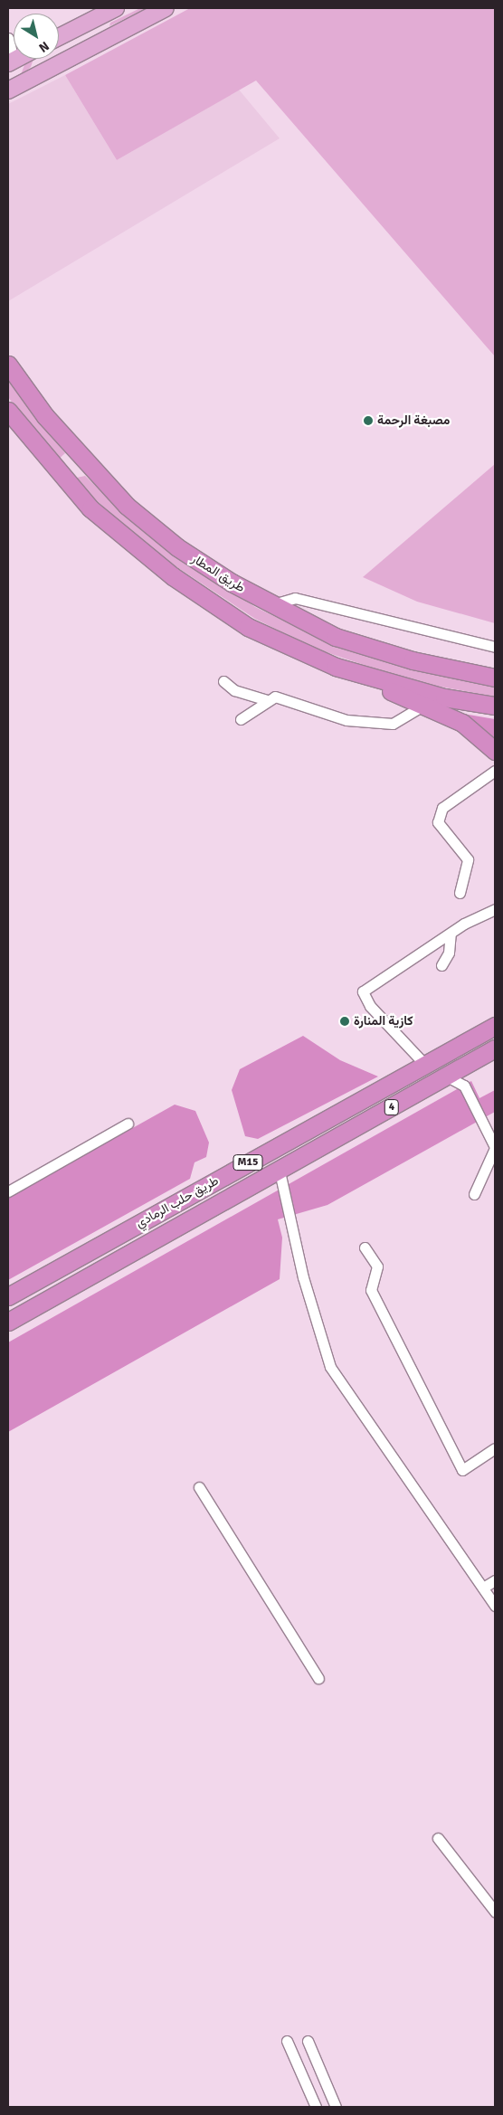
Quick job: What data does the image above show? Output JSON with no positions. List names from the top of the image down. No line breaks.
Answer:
{"streets":{"highway":["طريق المطار","4","M15","طريق حلب الرمادي"]},"crossings":[["4","طريق حلب الرمادي"]],"places":["مصبغة الرحمة","كازية المنارة"],"north":"bottom right"}
